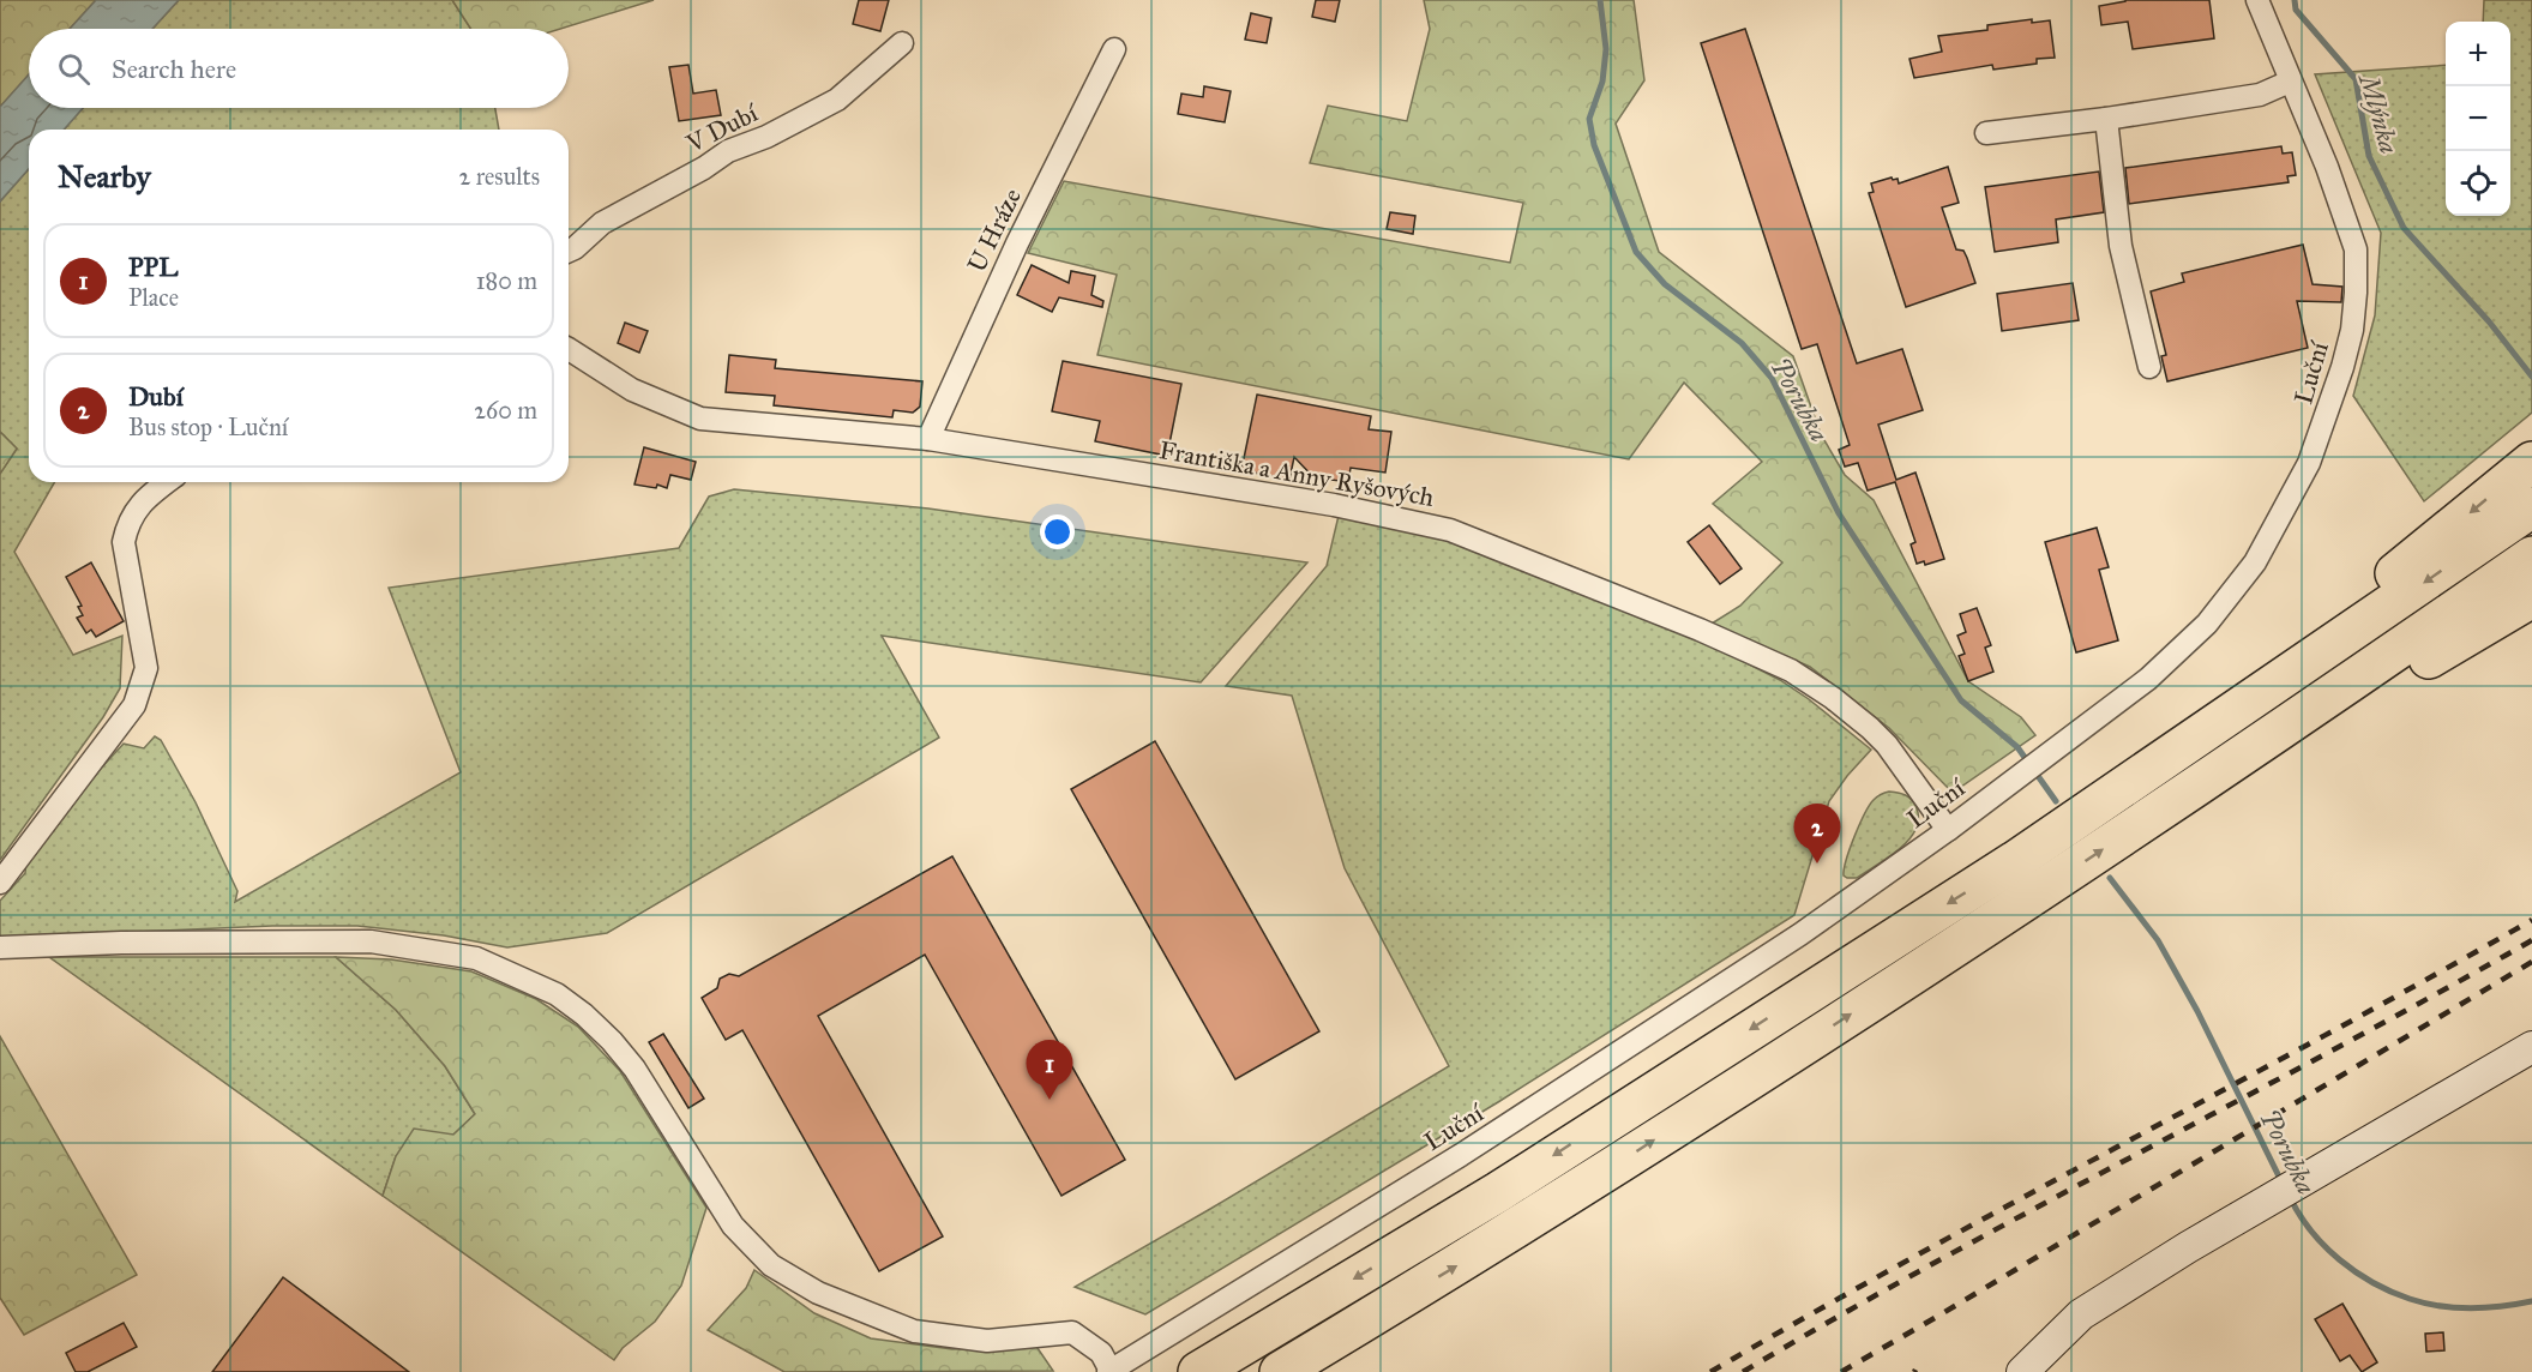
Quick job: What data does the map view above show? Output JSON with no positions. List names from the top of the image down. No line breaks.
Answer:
{"streets":{"street":["V Dubí","U Hráze","Luční","Františka a Anny Ryšových"]},"crossings":[["U Hráze","Františka a Anny Ryšových"],["Luční","Františka a Anny Ryšových"]],"water":["Mlýnka","Porubka"],"page":{"map_buttons":["+","−"],"search":"Search here","heading":["Nearby","2 results"],"list":[{"mark":"1","name":"PPL","note":"Place","value":"180 m"},{"mark":"2","name":"Dubí","note":"Bus stop · Luční","value":"260 m"}],"pins":["2","1"]}}
